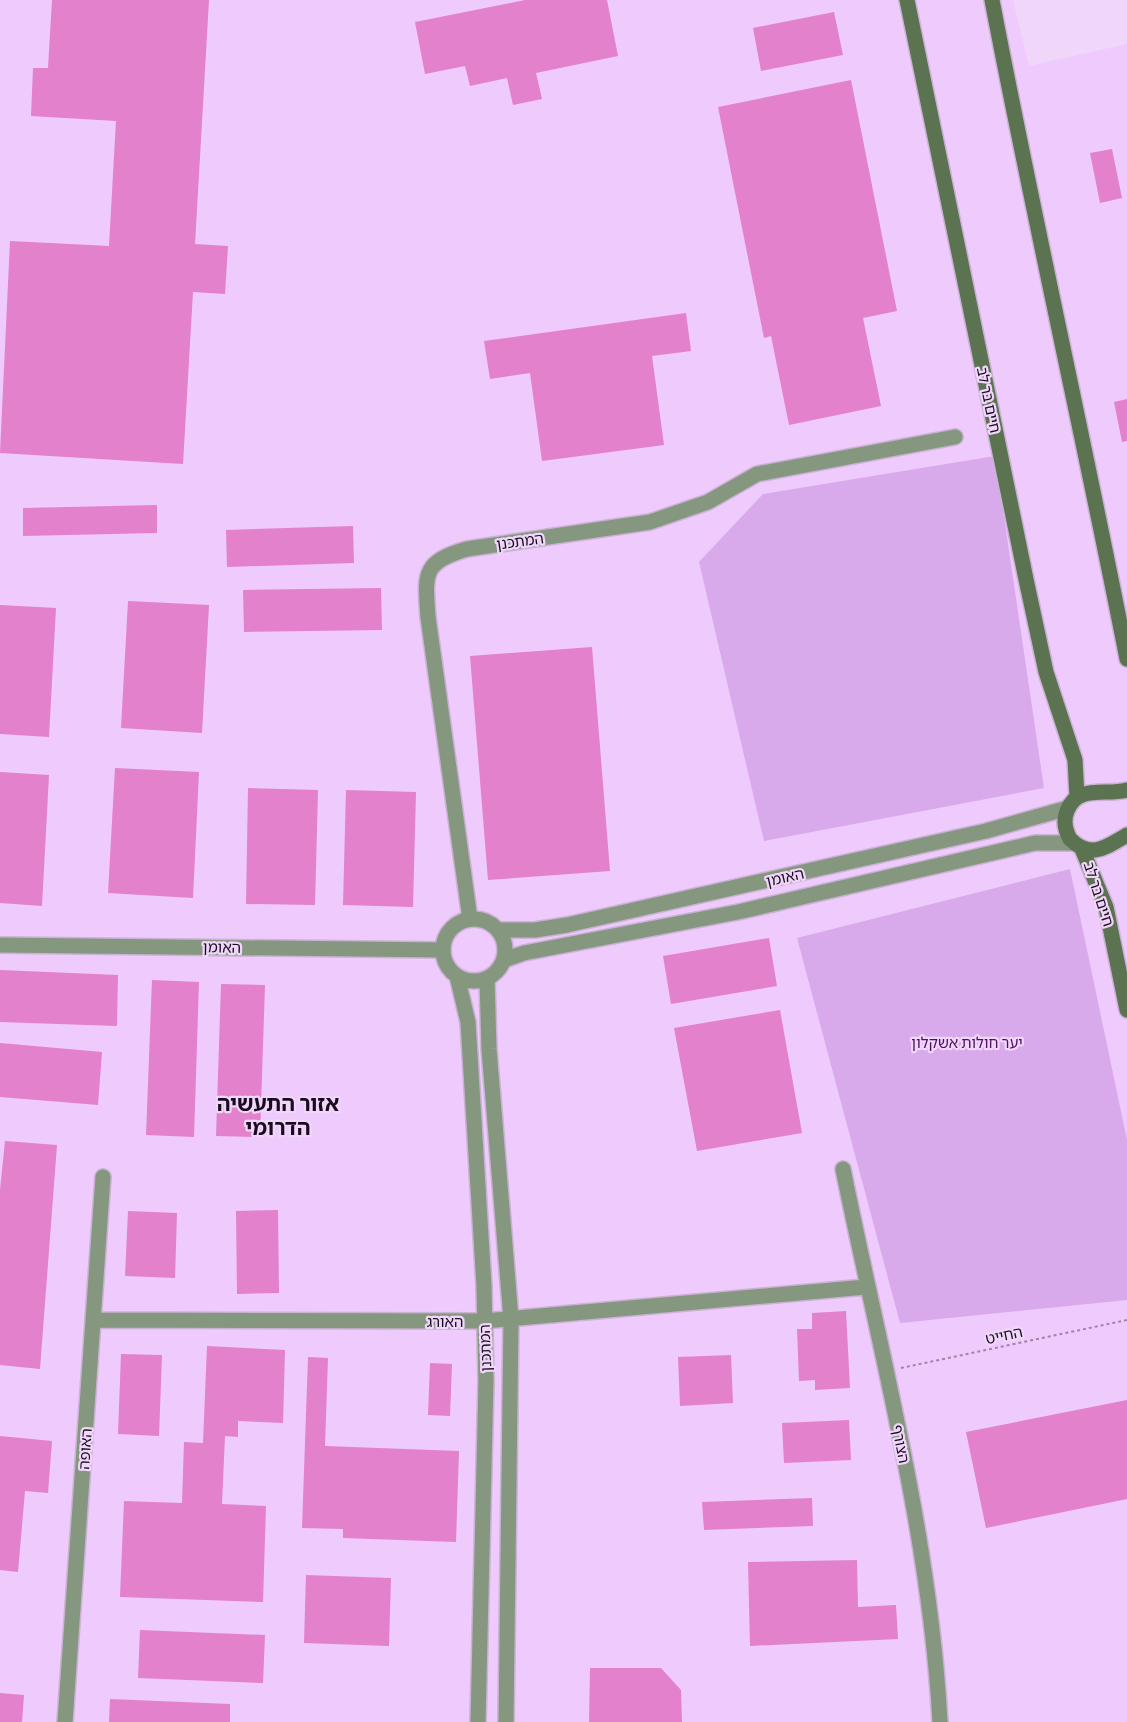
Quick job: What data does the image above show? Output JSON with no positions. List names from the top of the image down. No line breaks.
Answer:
{"streets":{"main road":["חיים בר לב"],"street":["המתכנן","האומן","האורג","הצורף","האופה"],"path":["החייט"]},"crossings":[["חיים בר לב","האומן"],["המתכנן","האומן"],["המתכנן","האורג"],["האורג","הצורף"],["האורג","האופה"],["החייט","הצורף"]],"districts":["אזור התעשיה הדרומי"],"parks":["יער חולות אשקלון"]}
